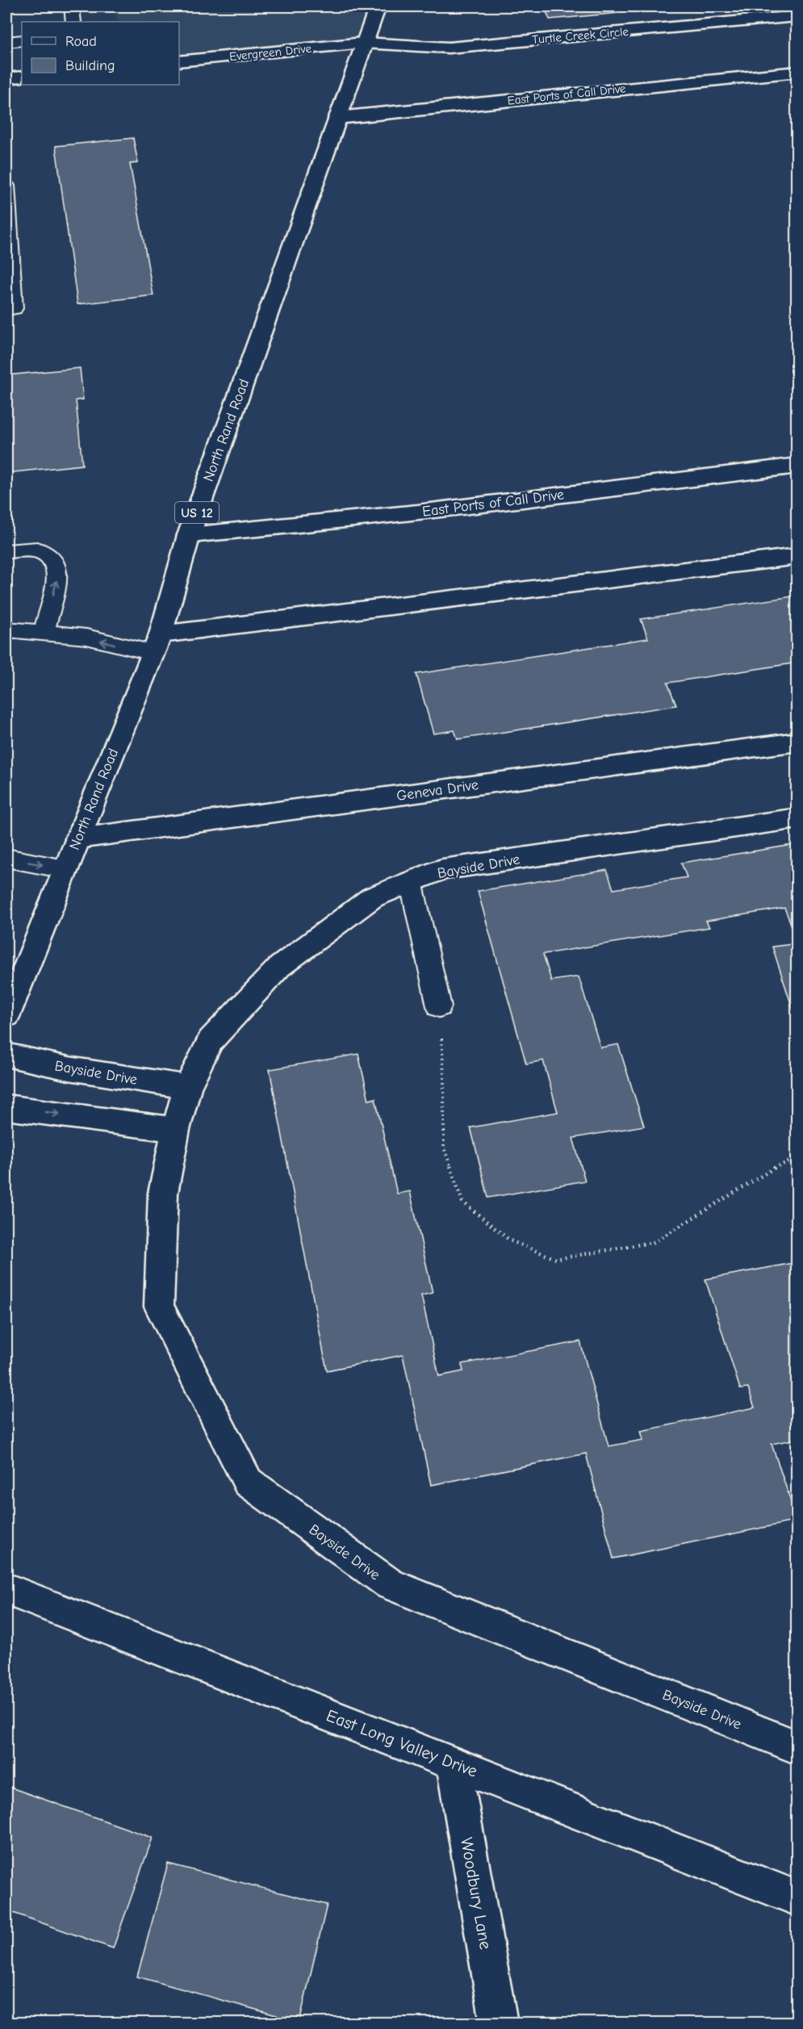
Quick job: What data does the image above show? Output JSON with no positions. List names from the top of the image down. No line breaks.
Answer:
{"streets":{"street":["Turtle Creek Circle","Evergreen Drive","East Ports of Call Drive","North Rand Road","US 12","Geneva Drive","Bayside Drive","East Long Valley Drive","Woodbury Lane"]},"crossings":[["Turtle Creek Circle","Evergreen Drive"],["Turtle Creek Circle","North Rand Road"],["Evergreen Drive","North Rand Road"],["East Ports of Call Drive","North Rand Road"],["North Rand Road","Geneva Drive"],["East Long Valley Drive","Woodbury Lane"]],"legend":["Road","Building"]}
